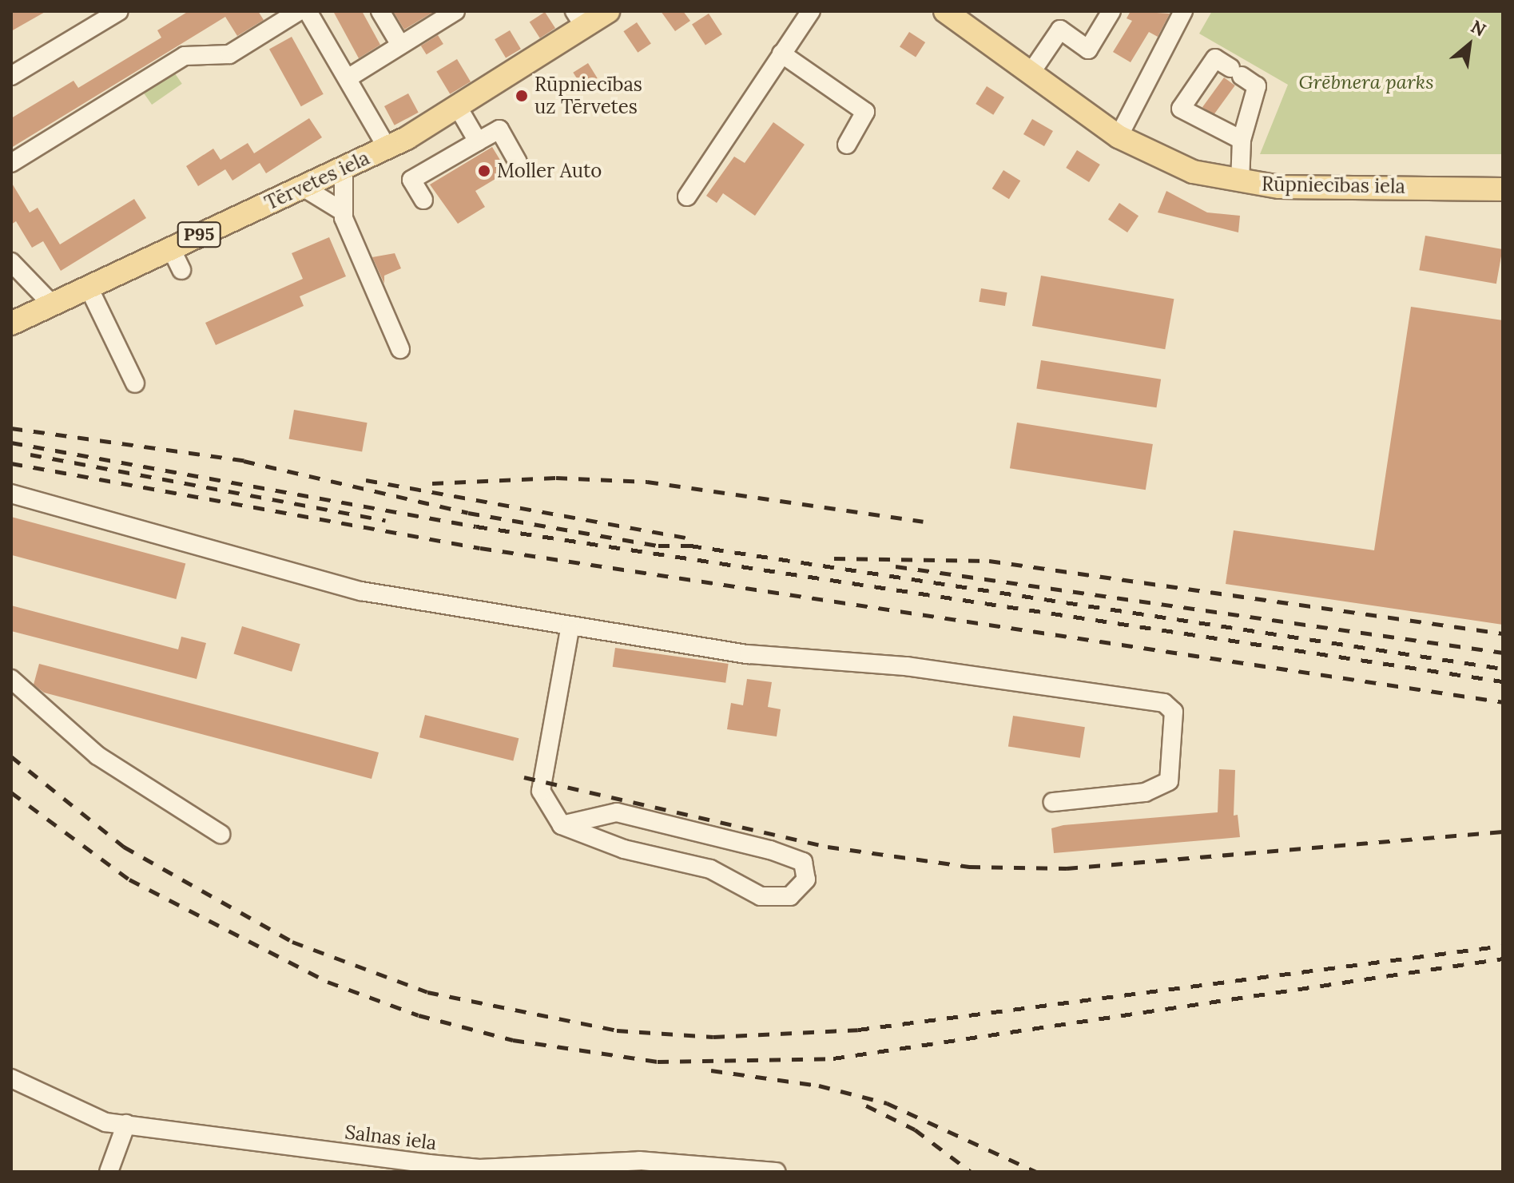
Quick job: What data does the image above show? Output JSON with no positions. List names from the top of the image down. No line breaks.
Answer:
{"streets":{"main road":["Tērvetes iela","Rūpniecības iela","P95"],"street":["Salnas iela"]},"parks":["Grēbnera parks"],"places":["Rūpniecības uz Tērvetes","Moller Auto"],"north":"top right"}
